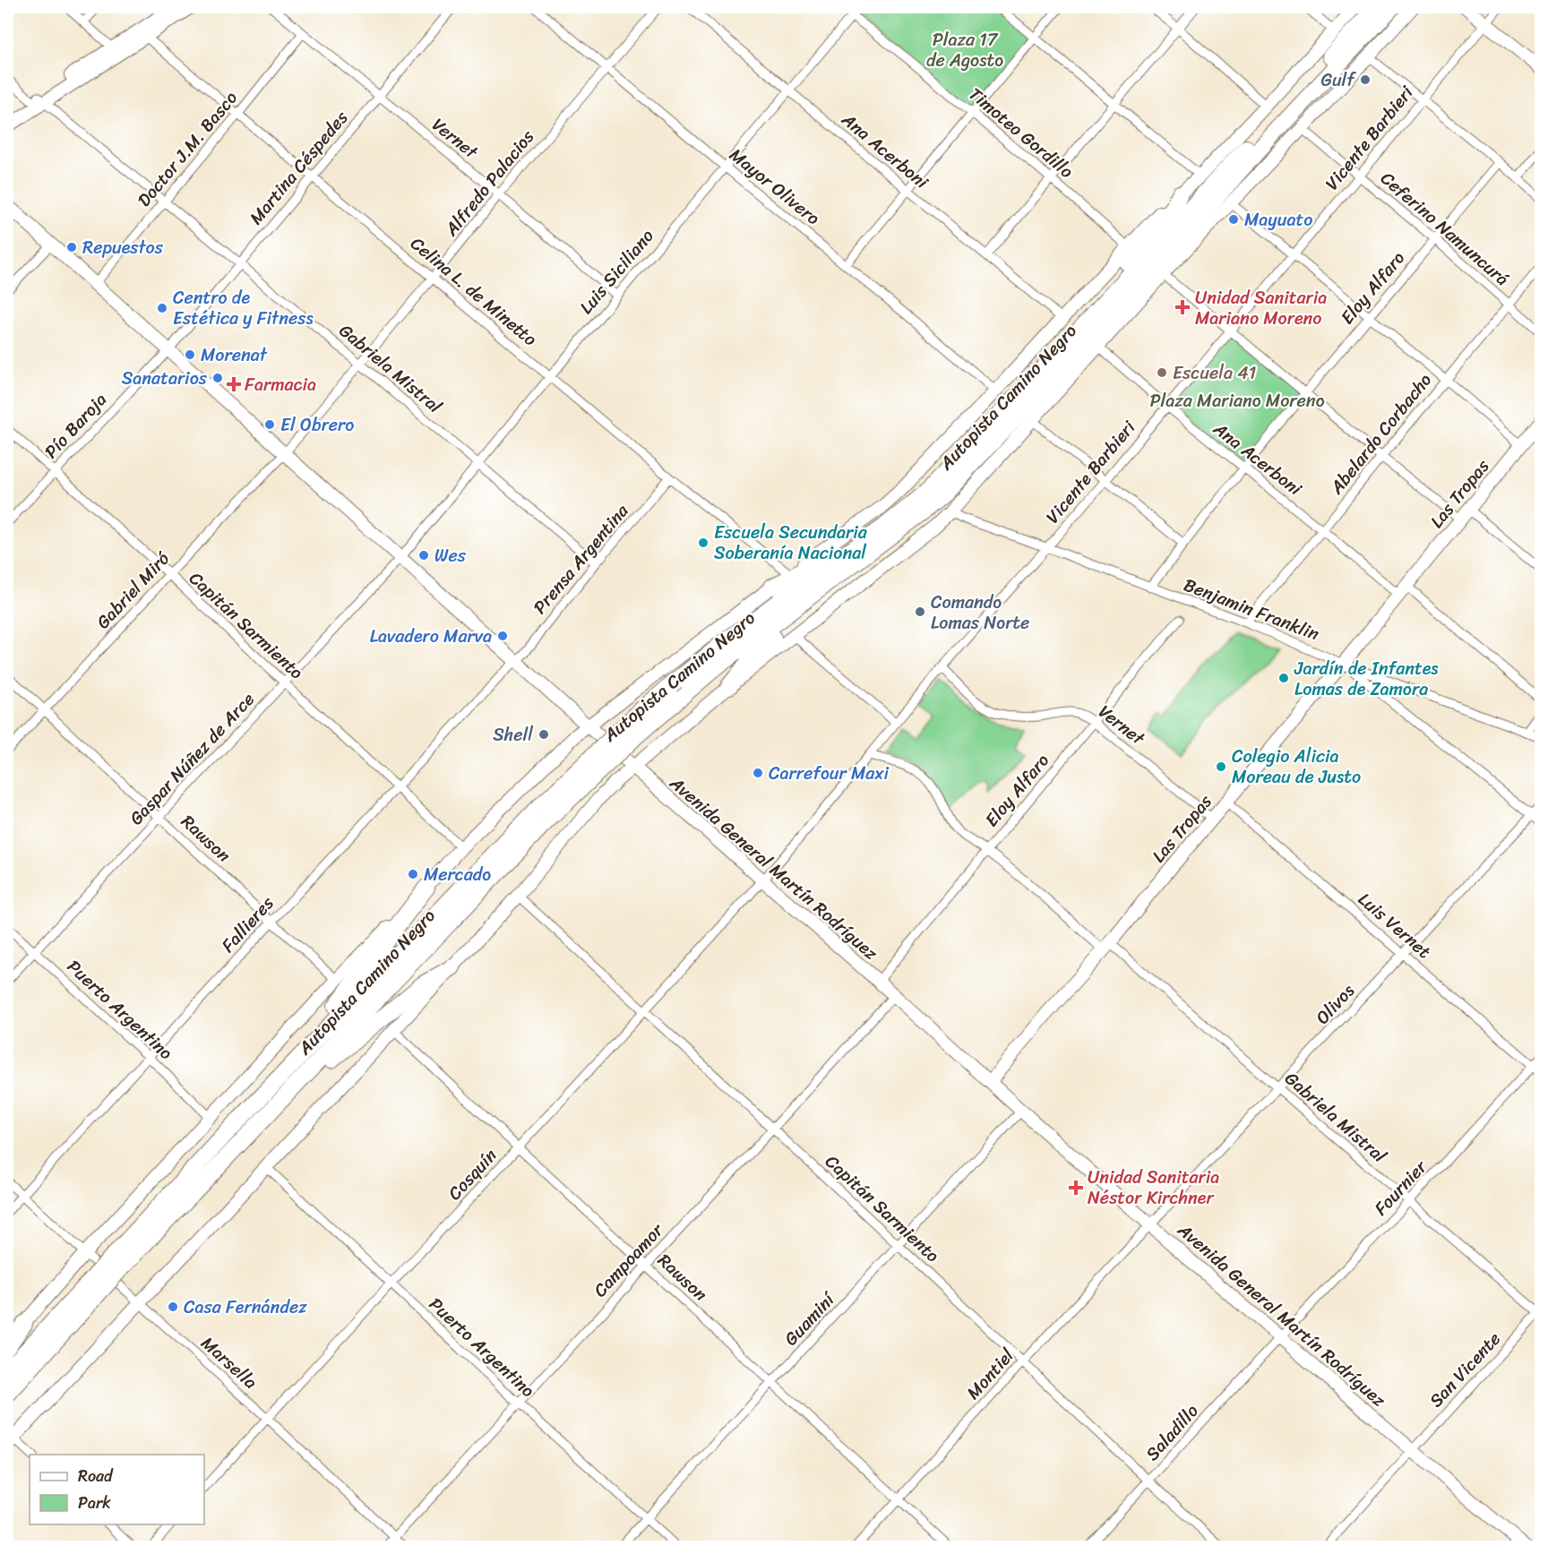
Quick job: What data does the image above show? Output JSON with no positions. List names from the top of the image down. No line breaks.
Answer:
{"streets":{"highway":["Autopista Camino Negro"],"street":["Timoteo Gordillo","Vernet","Vicente Barbieri","Doctor J.M. Basco","Ana Acerboni","Martina Céspedes","Alfredo Palacios","Mayor Olivero","Ceferino Namuncurá","Luis Siciliano","Eloy Alfaro","Celina L. de Minetto","Gabriela Mistral","Pío Baroja","Abelardo Corbacho","Las Tropas","Prensa Argentina","Gabriel Miró","Benjamin Franklin","Capitán Sarmiento","Gaspar Núñez de Arce","Rawson","Avenida General Martín Rodríguez","Fallieres","Luis Vernet","Olivos","Puerto Argentino","Cosquín","Fournier","Campoamor","Guaminí","Marsella","San Vicente","Montiel","Saladillo"]},"crossings":[["Timoteo Gordillo","Luis Siciliano"],["Vernet","Vicente Barbieri"],["Vernet","Doctor J.M. Basco"],["Vernet","Martina Céspedes"],["Vernet","Alfredo Palacios"],["Vernet","Luis Siciliano"],["Vernet","Eloy Alfaro"],["Vernet","Las Tropas"],["Vicente Barbieri","Ana Acerboni"],["Vicente Barbieri","Ceferino Namuncurá"],["Vicente Barbieri","Gabriela Mistral"],["Vicente Barbieri","Benjamin Franklin"],["Vicente Barbieri","Avenida General Martín Rodríguez"],["Vicente Barbieri","Cosquín"],["Doctor J.M. Basco","Celina L. de Minetto"],["Doctor J.M. Basco","Gabriela Mistral"],["Doctor J.M. Basco","Avenida General Martín Rodríguez"],["Ana Acerboni","Luis Siciliano"],["Ana Acerboni","Eloy Alfaro"],["Ana Acerboni","Abelardo Corbacho"],["Ana Acerboni","Las Tropas"],["Martina Céspedes","Celina L. de Minetto"],["Martina Céspedes","Gabriela Mistral"],["Martina Céspedes","Pío Baroja"],["Martina Céspedes","Avenida General Martín Rodríguez"],["Alfredo Palacios","Mayor Olivero"],["Alfredo Palacios","Celina L. de Minetto"],["Alfredo Palacios","Gabriela Mistral"],["Alfredo Palacios","Gabriel Miró"],["Alfredo Palacios","Avenida General Martín Rodríguez"],["Mayor Olivero","Luis Siciliano"],["Ceferino Namuncurá","Eloy Alfaro"],["Ceferino Namuncurá","Abelardo Corbacho"],["Luis Siciliano","Celina L. de Minetto"],["Luis Siciliano","Gabriela Mistral"],["Luis Siciliano","Gaspar Núñez de Arce"],["Luis Siciliano","Avenida General Martín Rodríguez"],["Eloy Alfaro","Gabriela Mistral"],["Eloy Alfaro","Benjamin Franklin"],["Eloy Alfaro","Avenida General Martín Rodríguez"],["Celina L. de Minetto","Prensa Argentina"],["Gabriela Mistral","Las Tropas"],["Gabriela Mistral","Prensa Argentina"],["Gabriela Mistral","Olivos"],["Gabriela Mistral","Fournier"],["Gabriela Mistral","San Vicente"],["Pío Baroja","Capitán Sarmiento"],["Pío Baroja","Avenida General Martín Rodríguez"],["Abelardo Corbacho","Benjamin Franklin"],["Las Tropas","Benjamin Franklin"],["Las Tropas","Avenida General Martín Rodríguez"],["Las Tropas","Luis Vernet"],["Prensa Argentina","Avenida General Martín Rodríguez"],["Prensa Argentina","Fallieres"],["Gabriel Miró","Capitán Sarmiento"],["Gabriel Miró","Rawson"],["Gabriel Miró","Avenida General Martín Rodríguez"],["Capitán Sarmiento","Gaspar Núñez de Arce"],["Capitán Sarmiento","Fallieres"],["Capitán Sarmiento","Cosquín"],["Capitán Sarmiento","Campoamor"],["Capitán Sarmiento","Guaminí"],["Capitán Sarmiento","Montiel"],["Capitán Sarmiento","Saladillo"],["Gaspar Núñez de Arce","Rawson"],["Gaspar Núñez de Arce","Avenida General Martín Rodríguez"],["Gaspar Núñez de Arce","Puerto Argentino"],["Rawson","Fallieres"],["Rawson","Cosquín"],["Rawson","Campoamor"],["Rawson","Guaminí"],["Rawson","Montiel"],["Avenida General Martín Rodríguez","Fallieres"],["Avenida General Martín Rodríguez","Olivos"],["Avenida General Martín Rodríguez","Cosquín"],["Avenida General Martín Rodríguez","Fournier"],["Avenida General Martín Rodríguez","Campoamor"],["Avenida General Martín Rodríguez","Guaminí"],["Avenida General Martín Rodríguez","San Vicente"],["Avenida General Martín Rodríguez","Montiel"],["Avenida General Martín Rodríguez","Saladillo"],["Fallieres","Puerto Argentino"],["Fallieres","Marsella"],["Luis Vernet","Olivos"],["Luis Vernet","Fournier"],["Olivos","Montiel"],["Puerto Argentino","Cosquín"],["Puerto Argentino","Campoamor"],["Puerto Argentino","Guaminí"],["Cosquín","Marsella"],["Fournier","Saladillo"],["Campoamor","Marsella"]],"parks":["Plaza 17 de Agosto","Plaza Mariano Moreno"],"places":{"other":["Gulf","Mayuato","Repuestos","Centro de Estética y Fitness","Morenat","Escuela 41","Sanatarios","El Obrero","Escuela Secundaria Soberanía Nacional","Wes","Comando Lomas Norte","Lavadero Marva","Jardín de Infantes Lomas de Zamora","Shell","Colegio Alicia Moreau de Justo","Carrefour Maxi","Mercado","Casa Fernández"],"health":["Unidad Sanitaria Mariano Moreno","Farmacia","Unidad Sanitaria Néstor Kirchner"]},"legend":["Road","Park"]}
